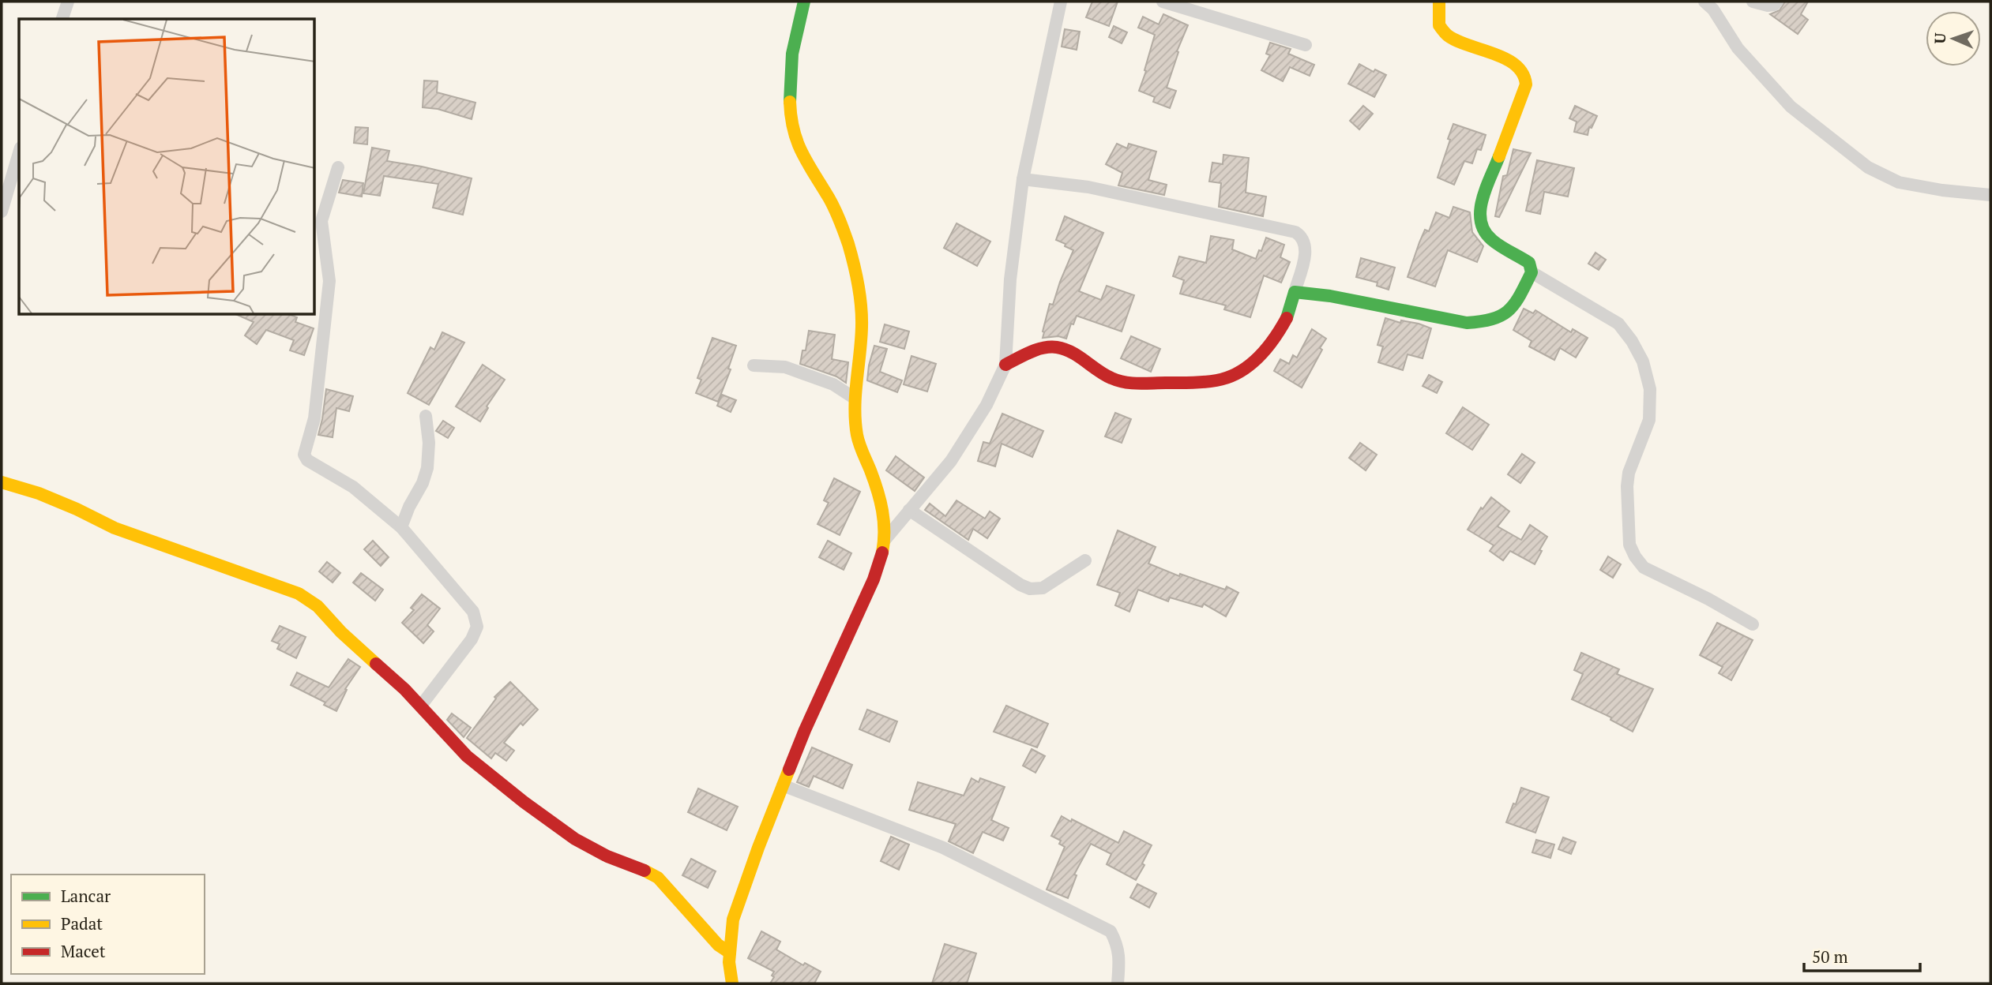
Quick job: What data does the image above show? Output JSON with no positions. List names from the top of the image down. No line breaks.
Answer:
{"legend":["Lancar","Padat","Macet"],"scale_bar":"50 m","north":"left"}
